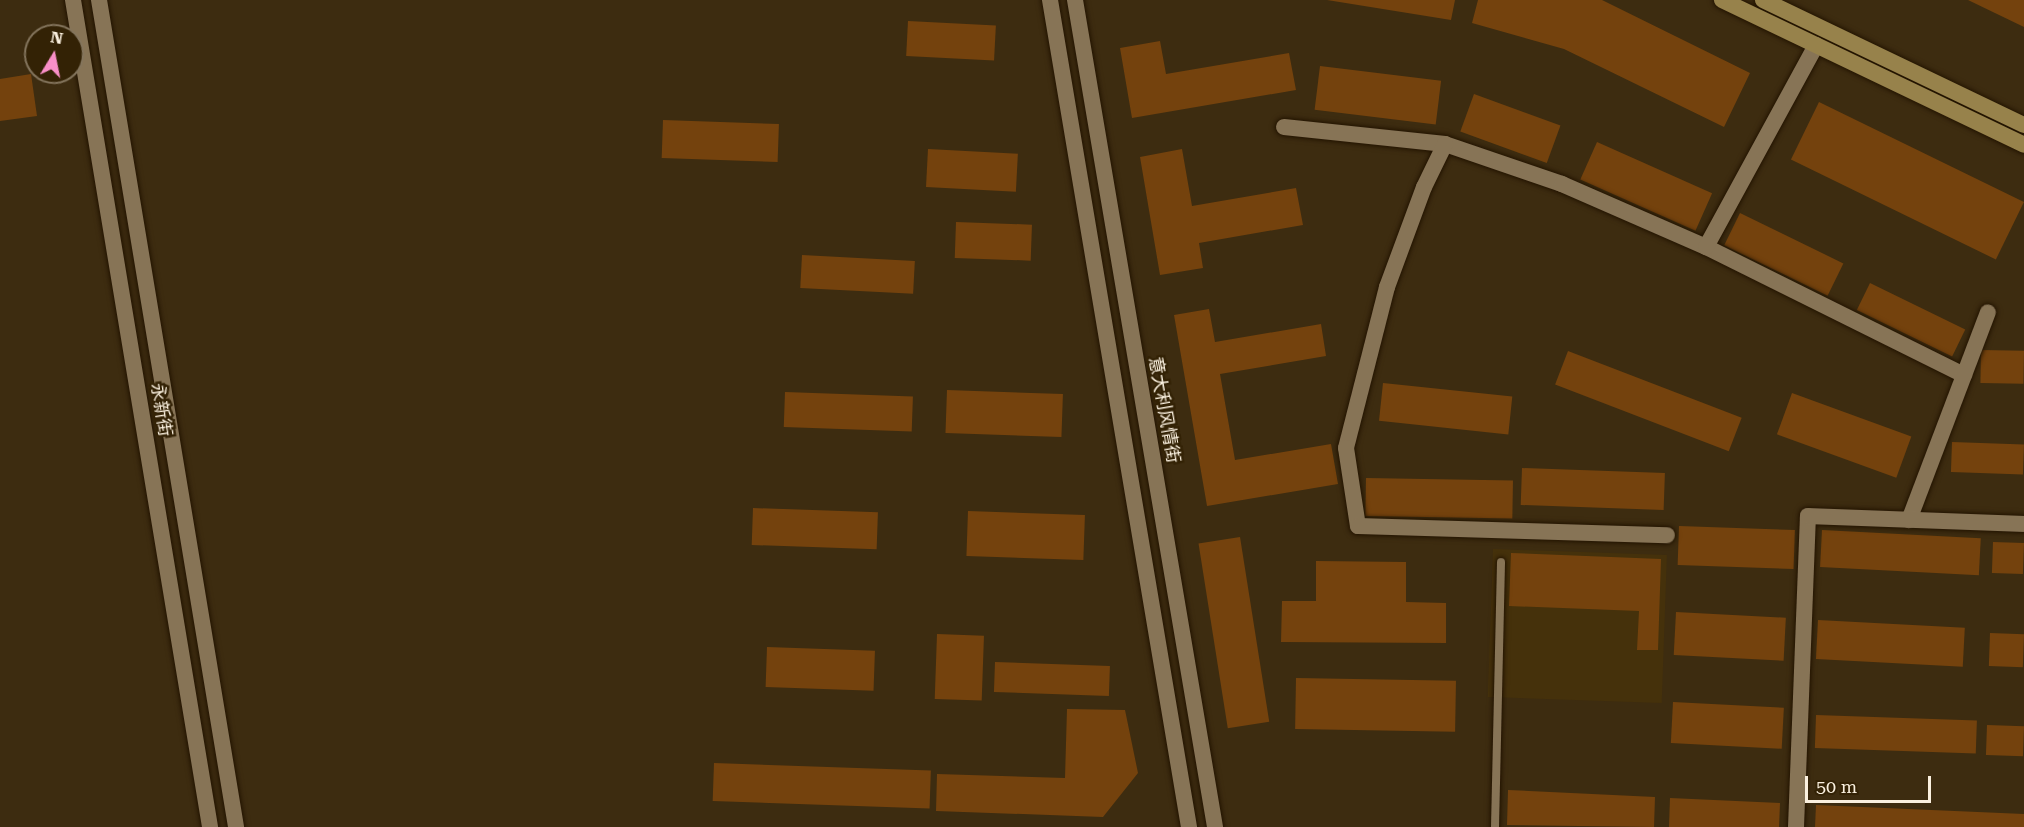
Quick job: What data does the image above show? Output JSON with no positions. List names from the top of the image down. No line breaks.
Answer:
{"streets":{"street":["永新街","意大利风情街"]},"scale_bar":"50 m","north":"top"}
